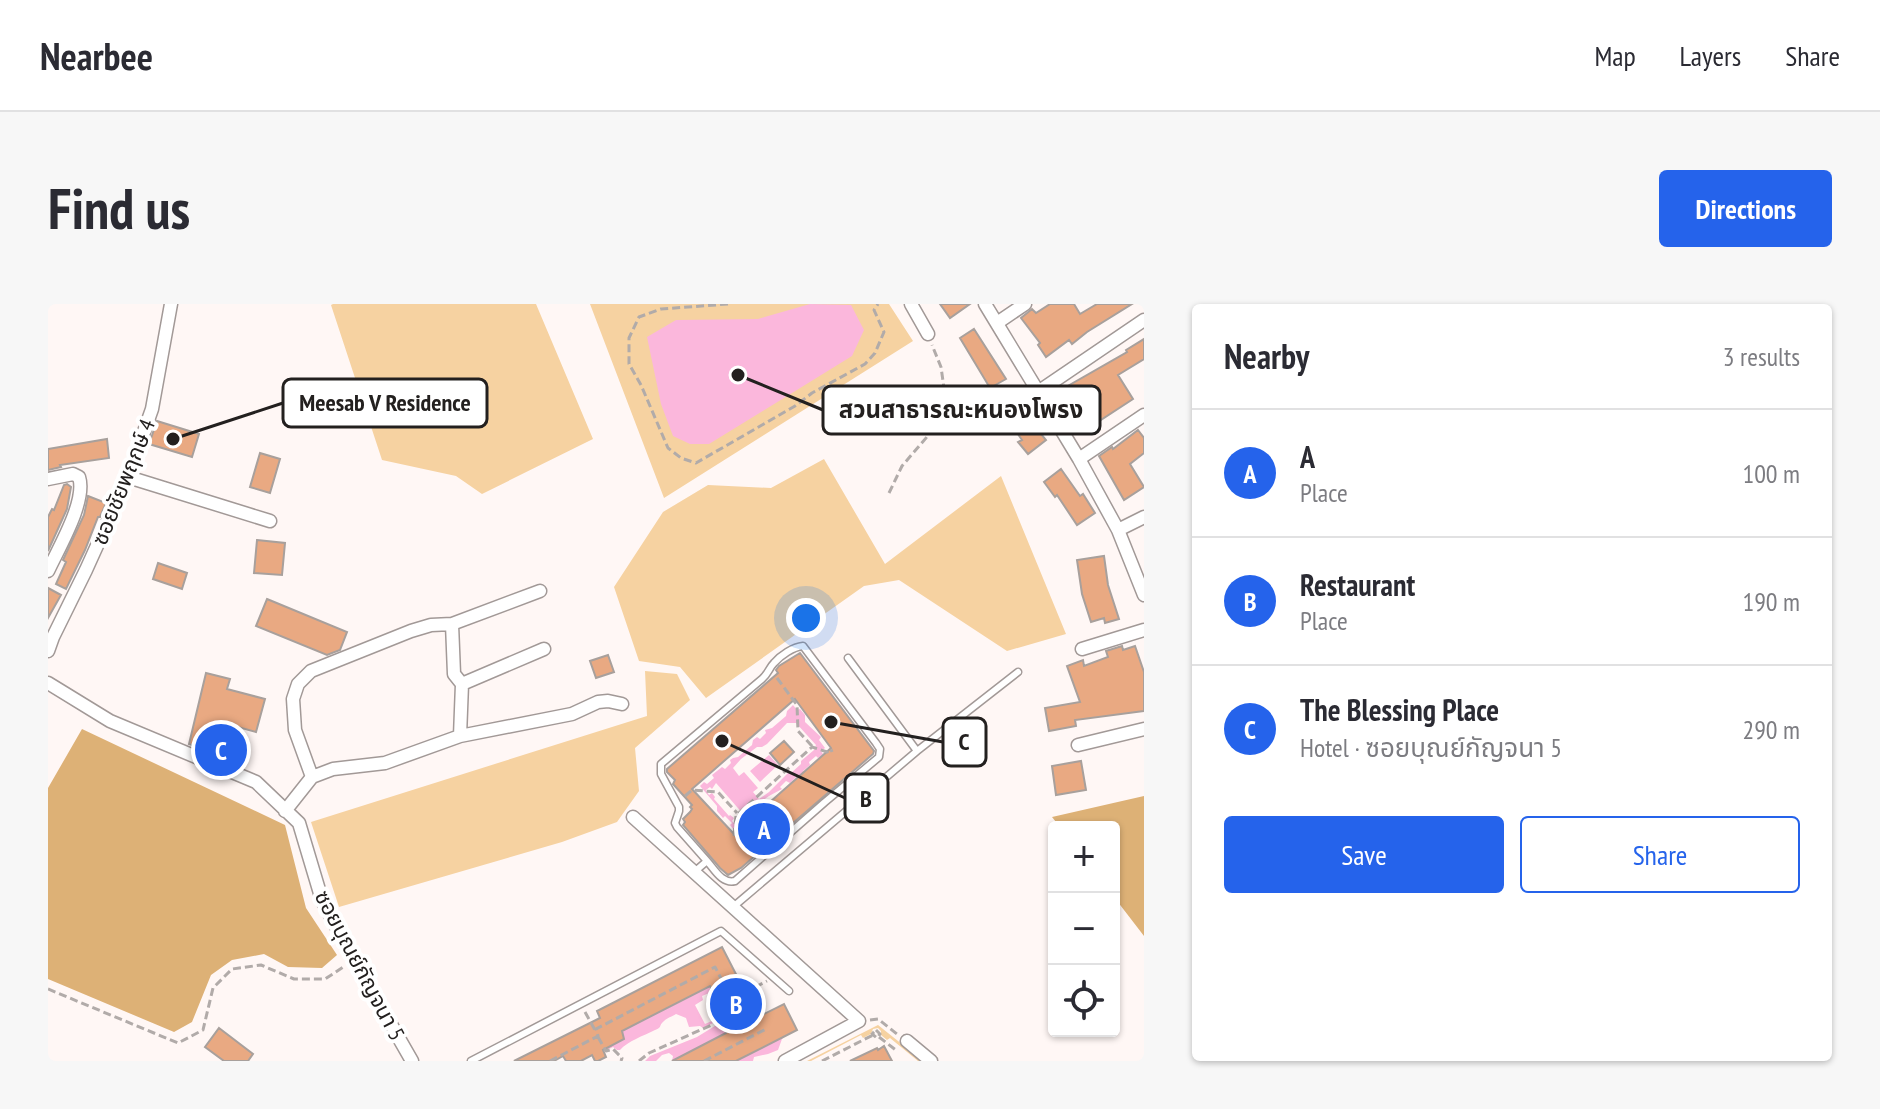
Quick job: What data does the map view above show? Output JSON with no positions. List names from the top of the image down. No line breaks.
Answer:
{"streets":{"street":["ซอยชัยพฤกษ์ 4","ซอยบุณย์กัญจนา 5"]},"places":["สวนสาธารณะหนองโพรง","Meesab V Residence","C","B"],"page":{"header":"Nearbee","nav":["Map","Layers","Share"],"buttons":["Directions",["Save","Share"]],"title":"Find us","heading":["Nearby","3 results"],"list":[{"mark":"A","name":"A","note":"Place","value":"100 m"},{"mark":"B","name":"Restaurant","note":"Place","value":"190 m"},{"mark":"C","name":"The Blessing Place","note":"Hotel · ซอยบุณย์กัญจนา 5","value":"290 m"}],"pins":["C","A","B"],"map_buttons":["+","−"]}}
